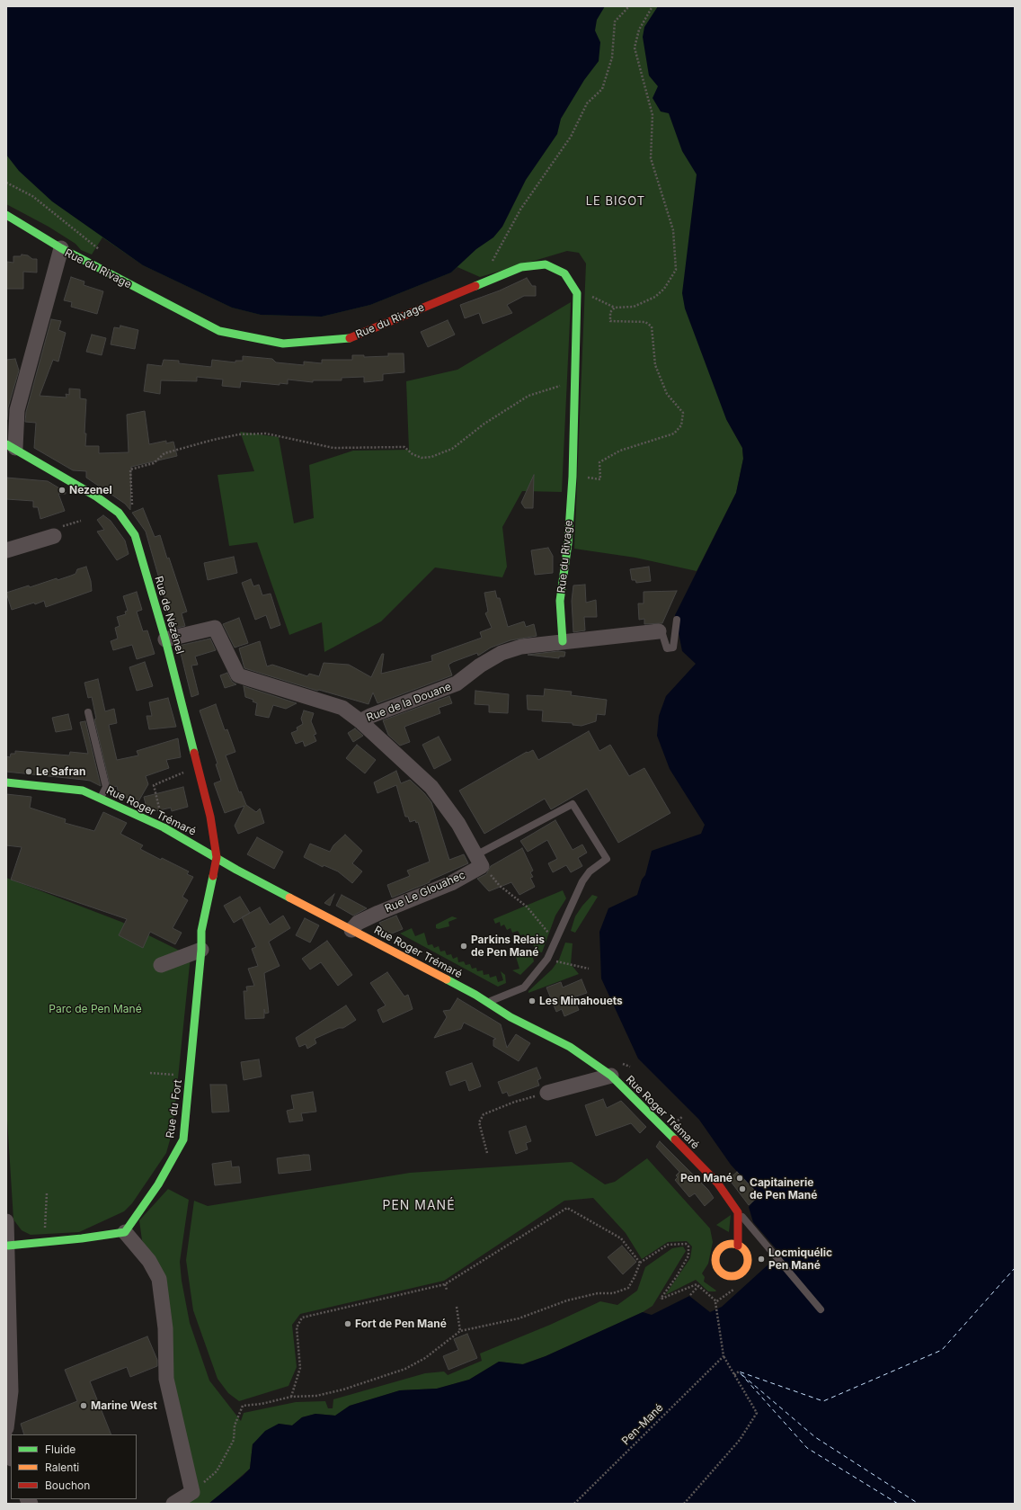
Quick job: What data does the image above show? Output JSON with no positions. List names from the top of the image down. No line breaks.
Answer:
{"streets":{"street":["Rue du Rivage","Rue de Nézénel","Rue de la Douane","Rue Roger Trémaré","Rue Le Glouahec","Rue du Fort"],"path":["Pen-Mané"]},"crossings":[["Rue du Rivage","Rue de Nézénel"],["Rue du Rivage","Rue de la Douane"],["Rue de Nézénel","Rue de la Douane"],["Rue de Nézénel","Rue Roger Trémaré"],["Rue de Nézénel","Rue du Fort"],["Rue Roger Trémaré","Rue Le Glouahec"],["Rue Roger Trémaré","Rue du Fort"]],"districts":["LE BIGOT","PEN MANÉ"],"parks":["Parc de Pen Mané"],"places":["Nezenel","Le Safran","Parkins Relais de Pen Mané","Les Minahouets","Pen Mané","Capitainerie de Pen Mané","Locmiquélic Pen Mané","Fort de Pen Mané","Marine West"],"legend":["Fluide","Ralenti","Bouchon"]}
